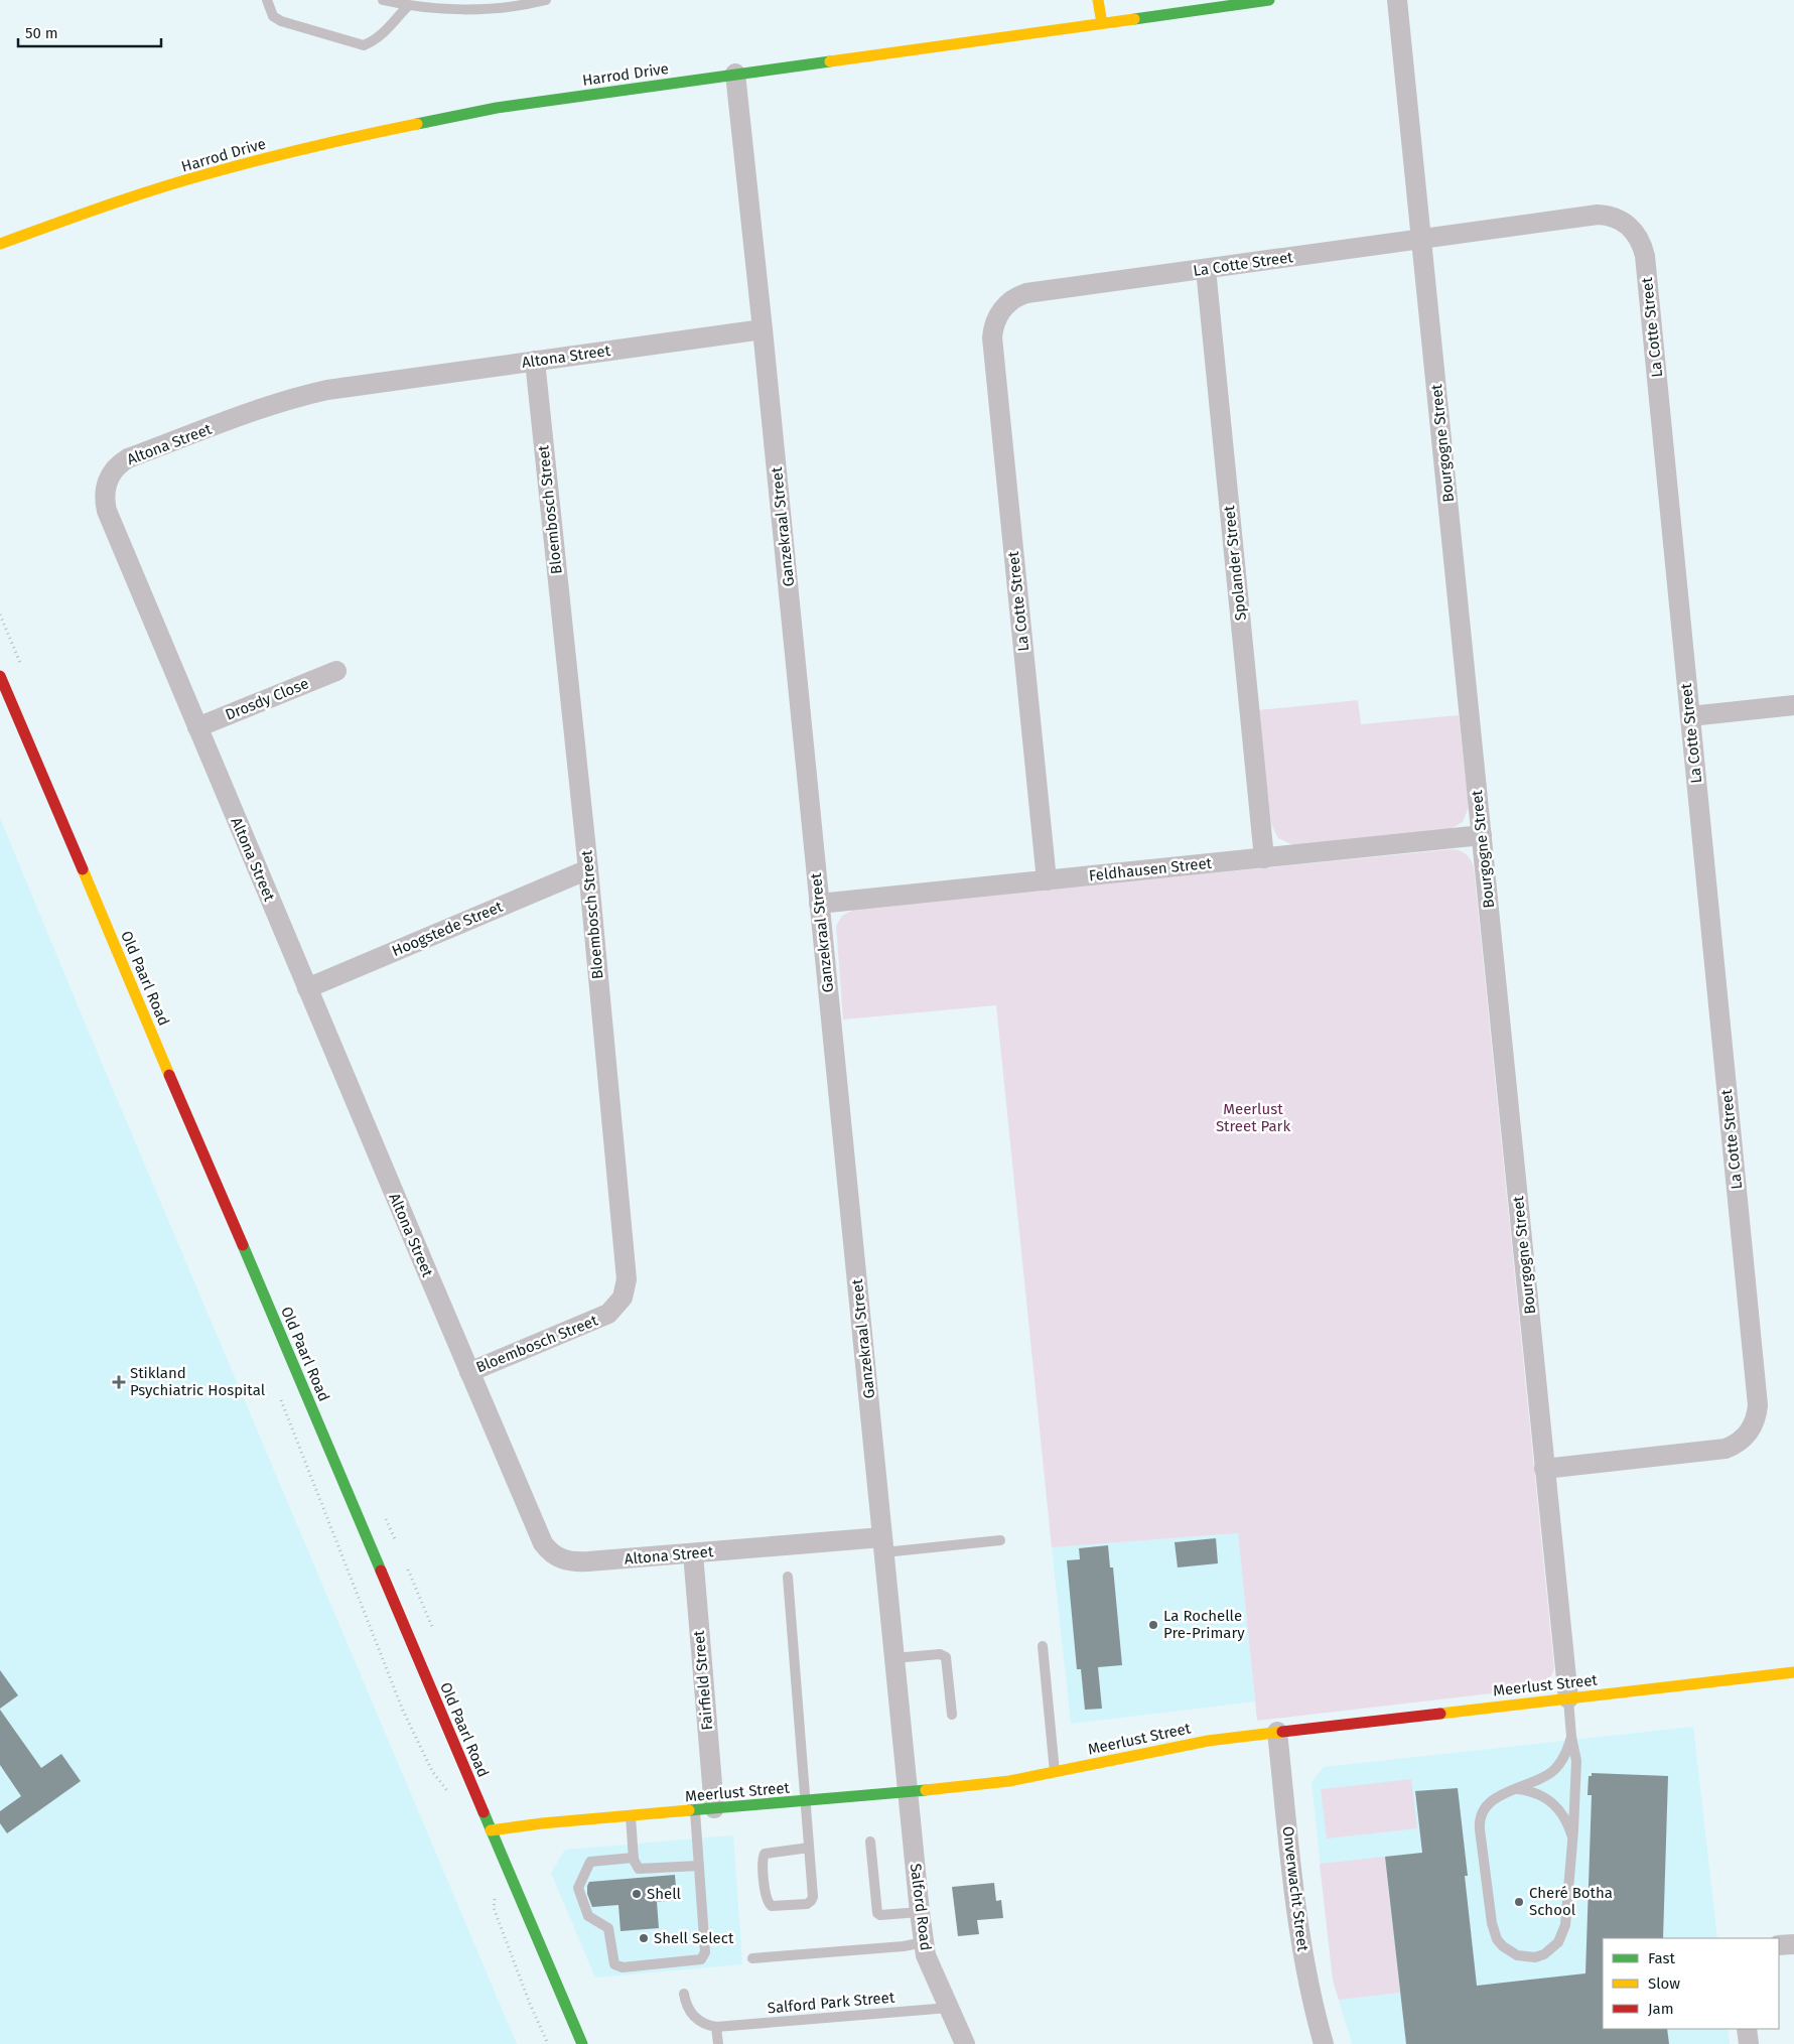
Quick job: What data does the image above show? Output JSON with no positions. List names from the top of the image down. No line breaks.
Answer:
{"streets":{"street":["Harrod Drive","La Cotte Street","Altona Street","Bourgogne Street","Bloembosch Street","Ganzekraal Street","Spolander Street","Drosdy Close","Feldhausen Street","Hoogstede Street","Old Paarl Road","Fairfield Street","Meerlust Street","Onverwacht Street","Salford Road"],"lane":["Salford Park Street"]},"crossings":[["Harrod Drive","Ganzekraal Street"],["La Cotte Street","Bourgogne Street"],["La Cotte Street","Spolander Street"],["La Cotte Street","Feldhausen Street"],["Altona Street","Bloembosch Street"],["Altona Street","Ganzekraal Street"],["Altona Street","Drosdy Close"],["Altona Street","Hoogstede Street"],["Altona Street","Fairfield Street"],["Bourgogne Street","Feldhausen Street"],["Bourgogne Street","Meerlust Street"],["Bloembosch Street","Hoogstede Street"],["Ganzekraal Street","Feldhausen Street"],["Ganzekraal Street","Meerlust Street"],["Ganzekraal Street","Salford Road"],["Spolander Street","Feldhausen Street"],["Old Paarl Road","Meerlust Street"],["Fairfield Street","Meerlust Street"],["Meerlust Street","Onverwacht Street"],["Meerlust Street","Salford Road"],["Salford Road","Salford Park Street"]],"parks":["Meerlust Street Park"],"places":{"health":["Stikland Psychiatric Hospital"],"other":["La Rochelle Pre-Primary","Shell","Cheré Botha School","Shell Select"]},"legend":["Fast","Slow","Jam"],"scale_bar":"50 m"}
